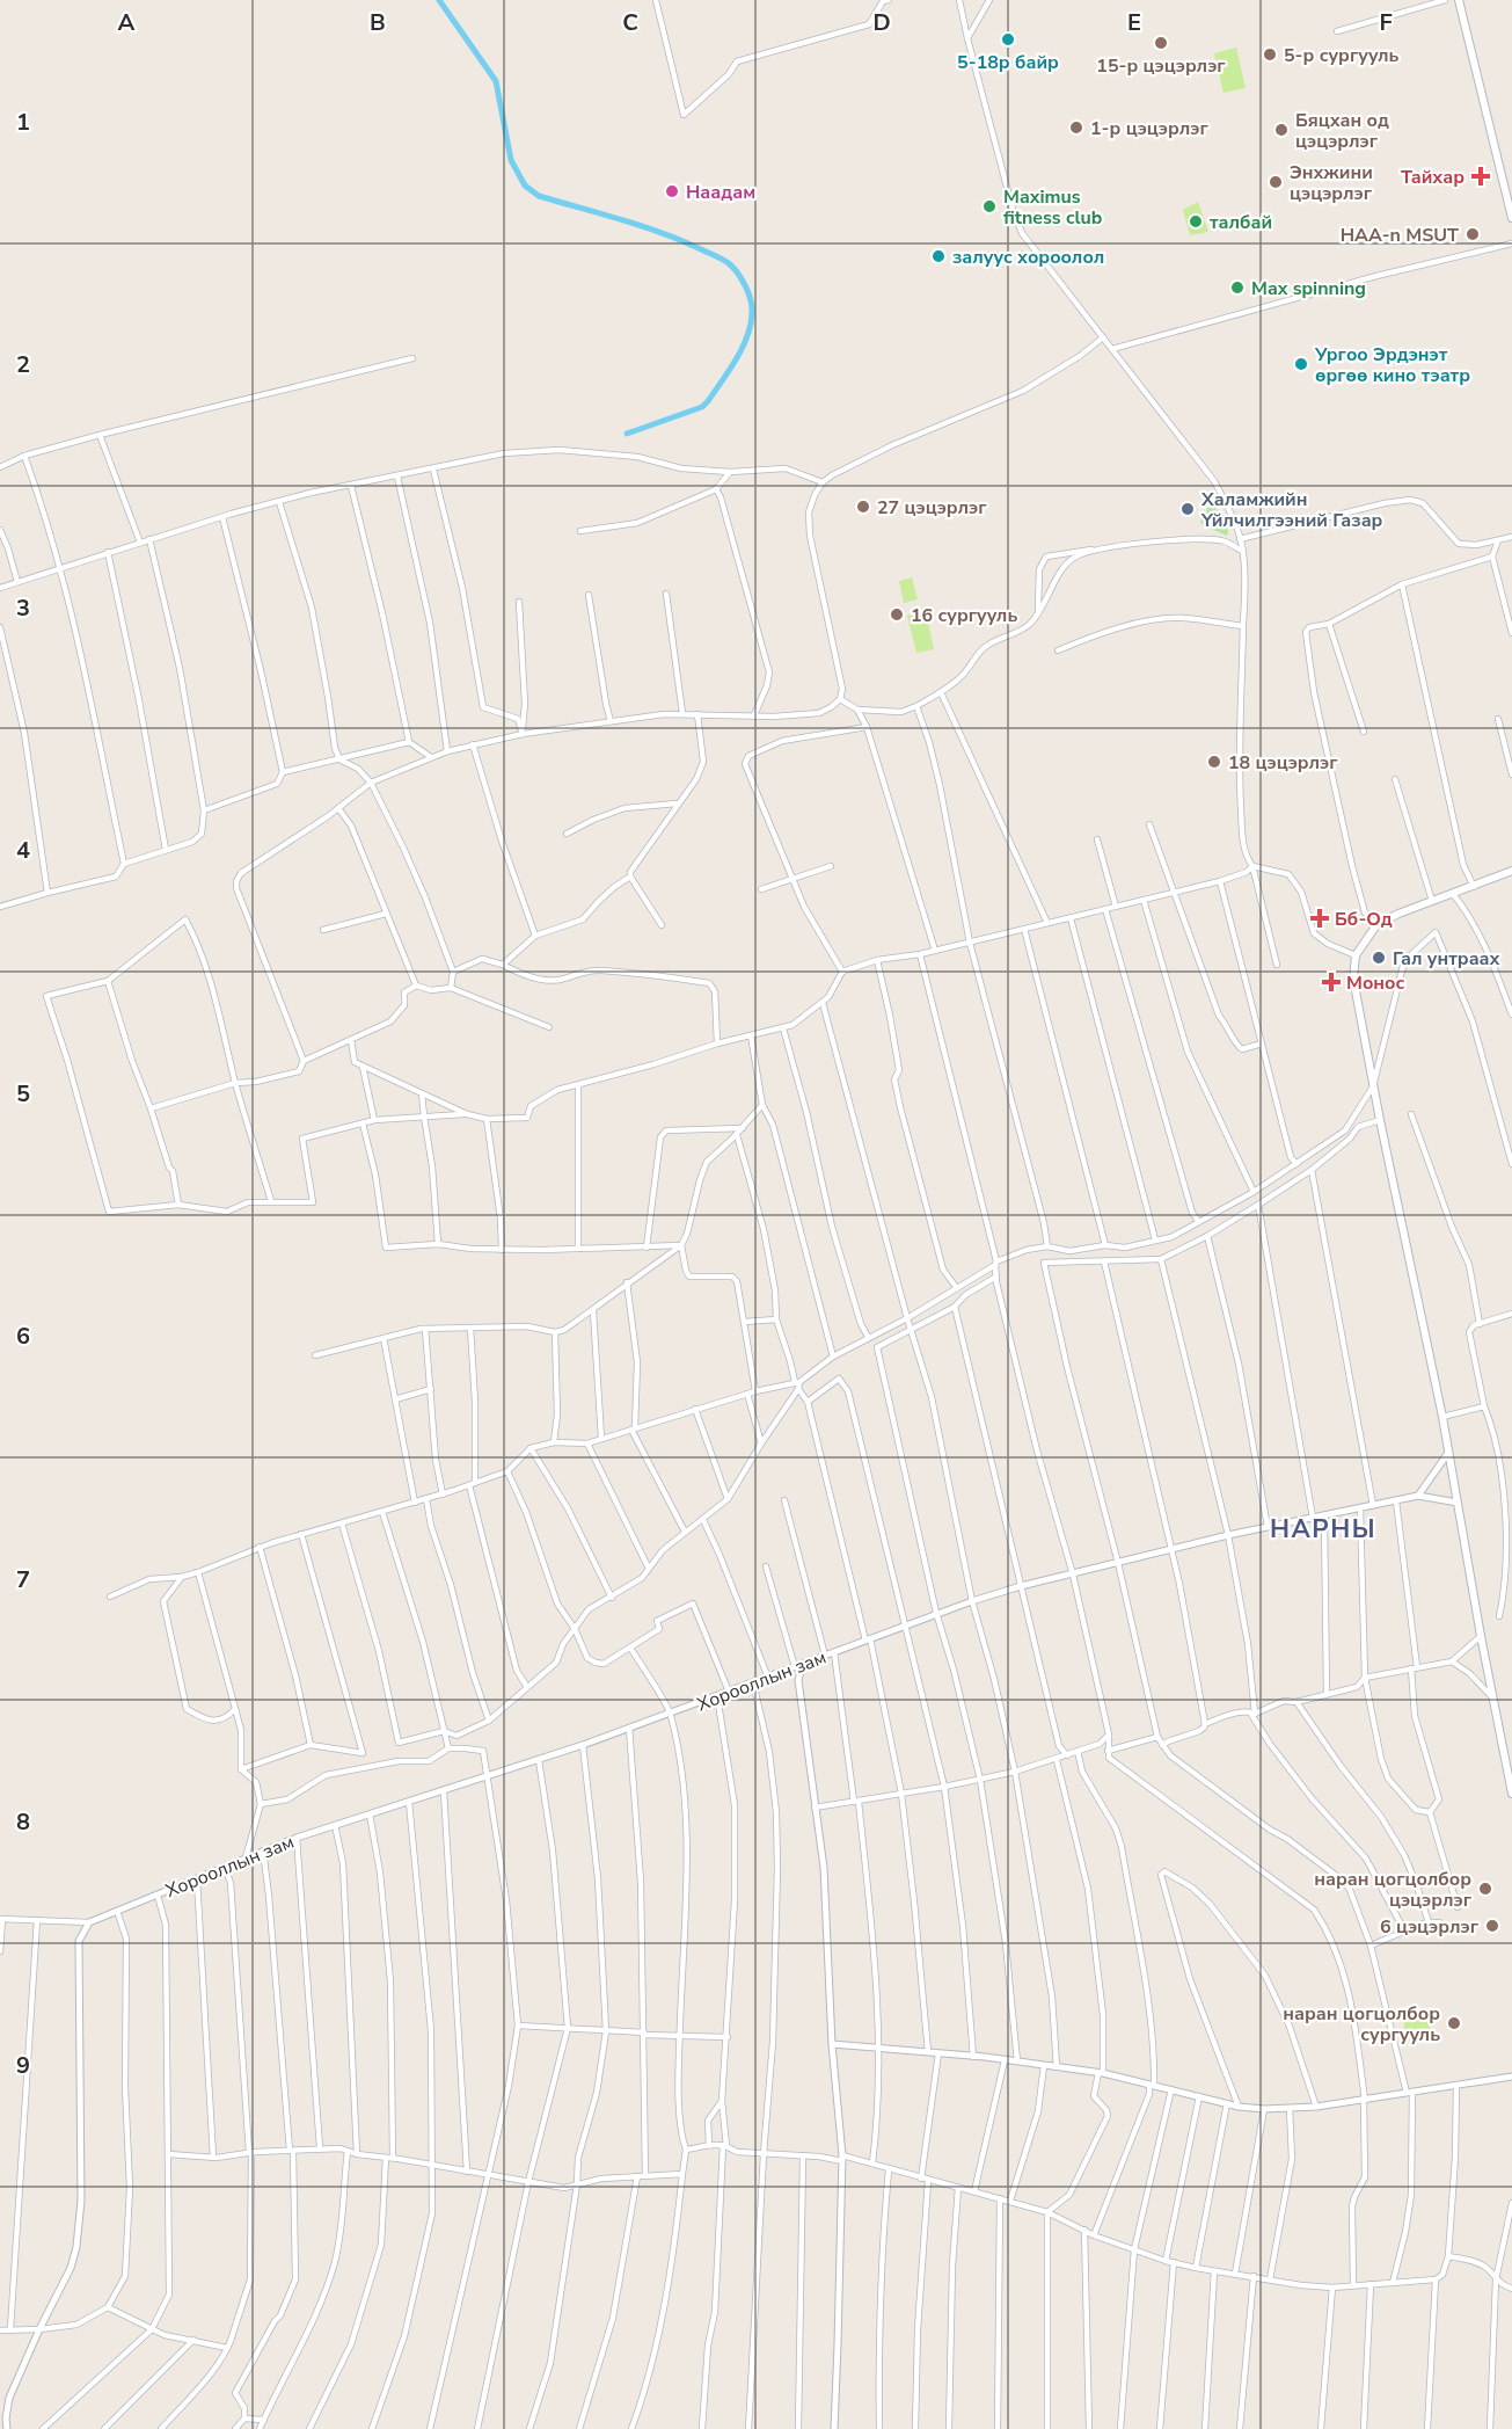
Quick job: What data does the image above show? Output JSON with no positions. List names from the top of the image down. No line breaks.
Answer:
{"streets":{"street":["Хорооллын зам"]},"districts":["НАРНЫ"],"places":{"other":["5-18р байр","15-р цэцэрлэг","5-р сургууль","1-р цэцэрлэг","Бяцхан од цэцэрлэг","Энхжини цэцэрлэг","Наадам","Maximus fitness club","талбай","HAA-n MSUT","залуус хороолол","Max spinning","Ургоо Эрдэнэт өргөө кино тэатр","27 цэцэрлэг","Халамжийн Үйлчилгээний Газар","16 сургууль","18 цэцэрлэг","Гал унтраах","наран цогцолбор цэцэрлэг","6 цэцэрлэг","наран цогцолбор сургууль"],"health":["Тайхар","Бб-Од","Монос"]},"grid":{"columns":["A","B","C","D","E","F"],"rows":["1","2","3","4","5","6","7","8","9"]}}
